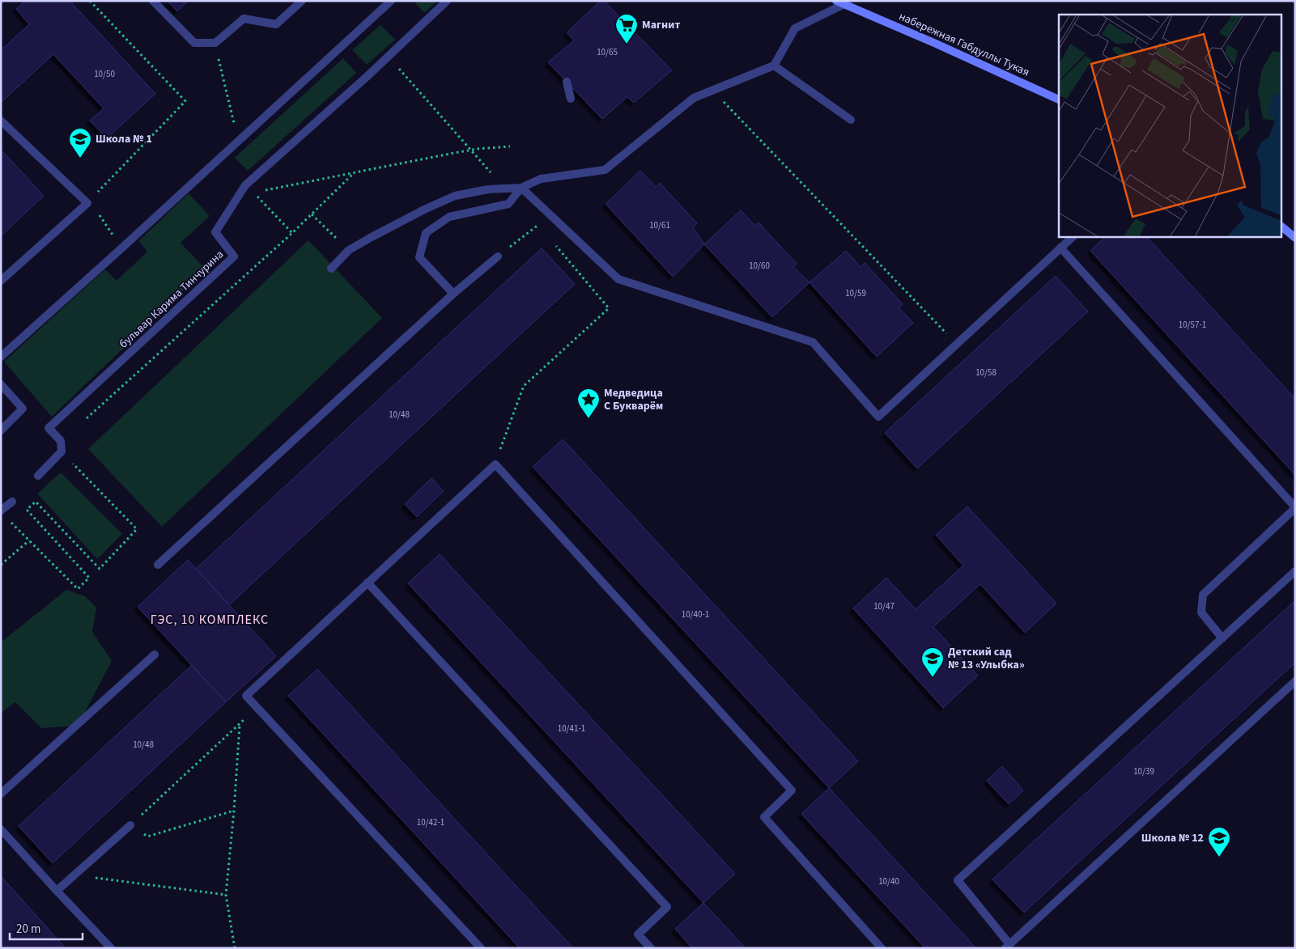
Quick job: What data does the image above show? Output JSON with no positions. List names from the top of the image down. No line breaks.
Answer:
{"streets":{"main road":["набережная Габдуллы Тукая"],"street":["бульвар Карима Тинчурина"]},"districts":["ГЭС, 10 КОМПЛЕКС"],"places":{"supermarket":["Магнит"],"school or university":["Школа № 1","Детский сад № 13 «Улыбка»","Школа № 12"],"place":["Медведица С Букварём"]},"house_numbers":["10/65","10/50","10/61","10/60","10/59","10/57-1","10/58","10/48","10/47","10/40-1","10/41-1","10/48","10/39","10/42-1","10/40"],"scale_bar":"20 m"}
